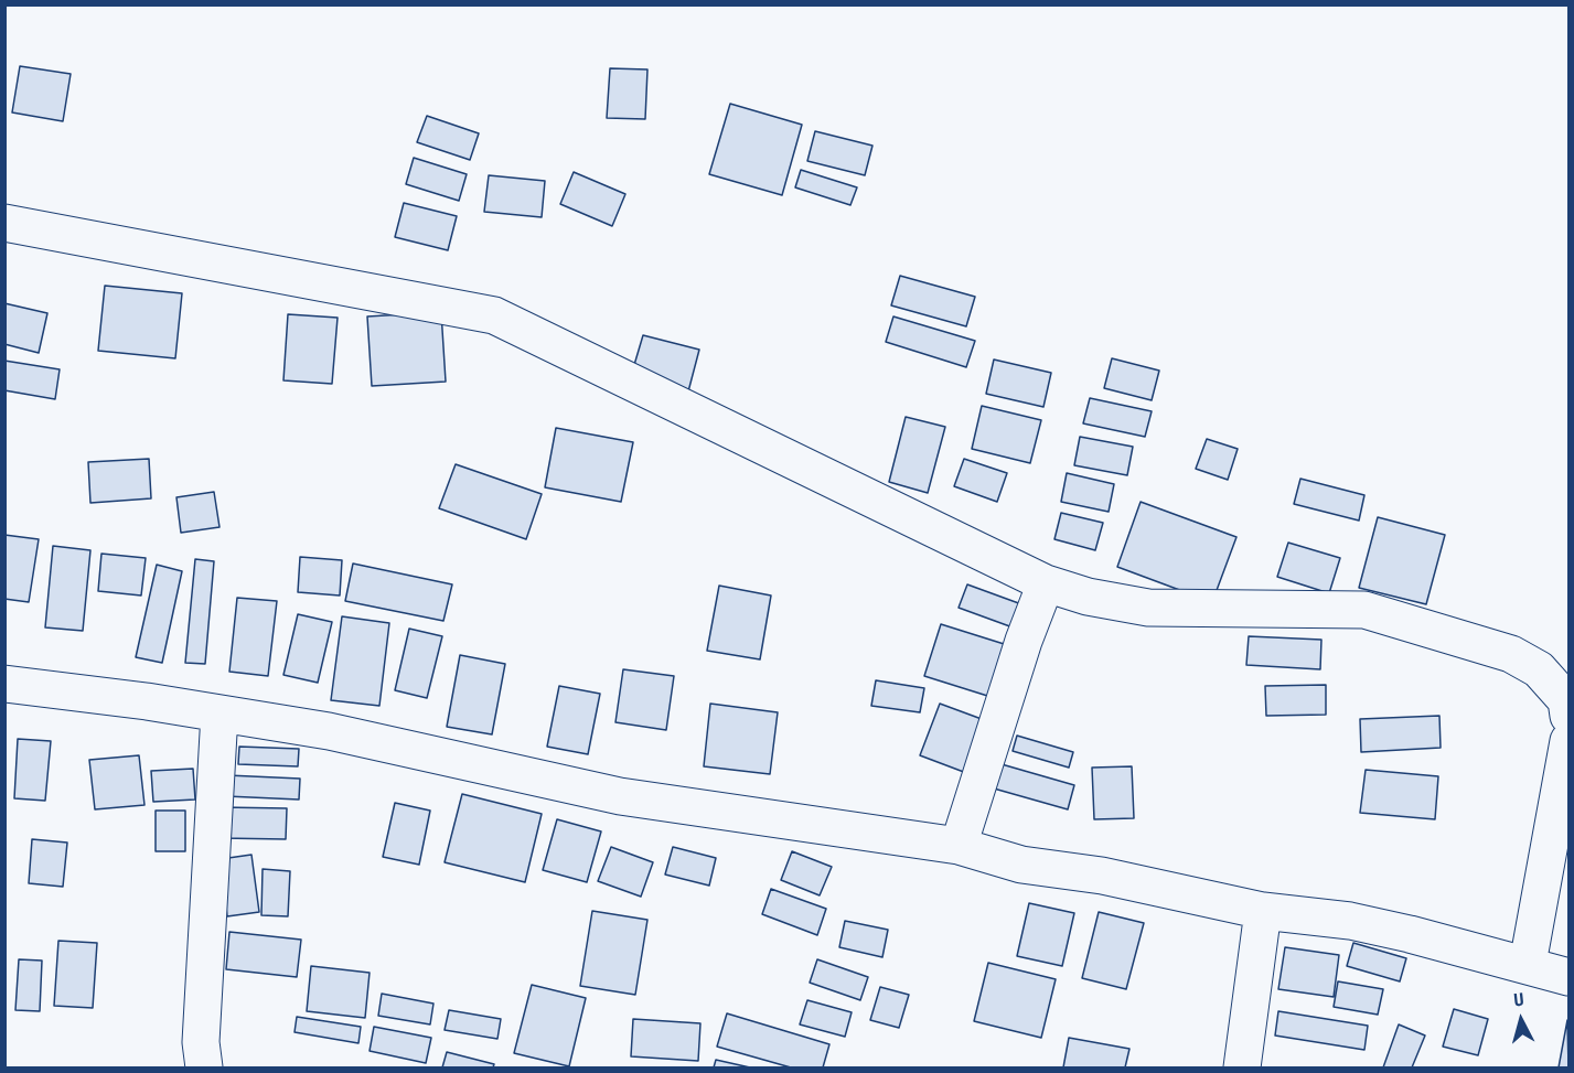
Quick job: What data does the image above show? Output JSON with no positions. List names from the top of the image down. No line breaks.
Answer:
{"north":"top"}
